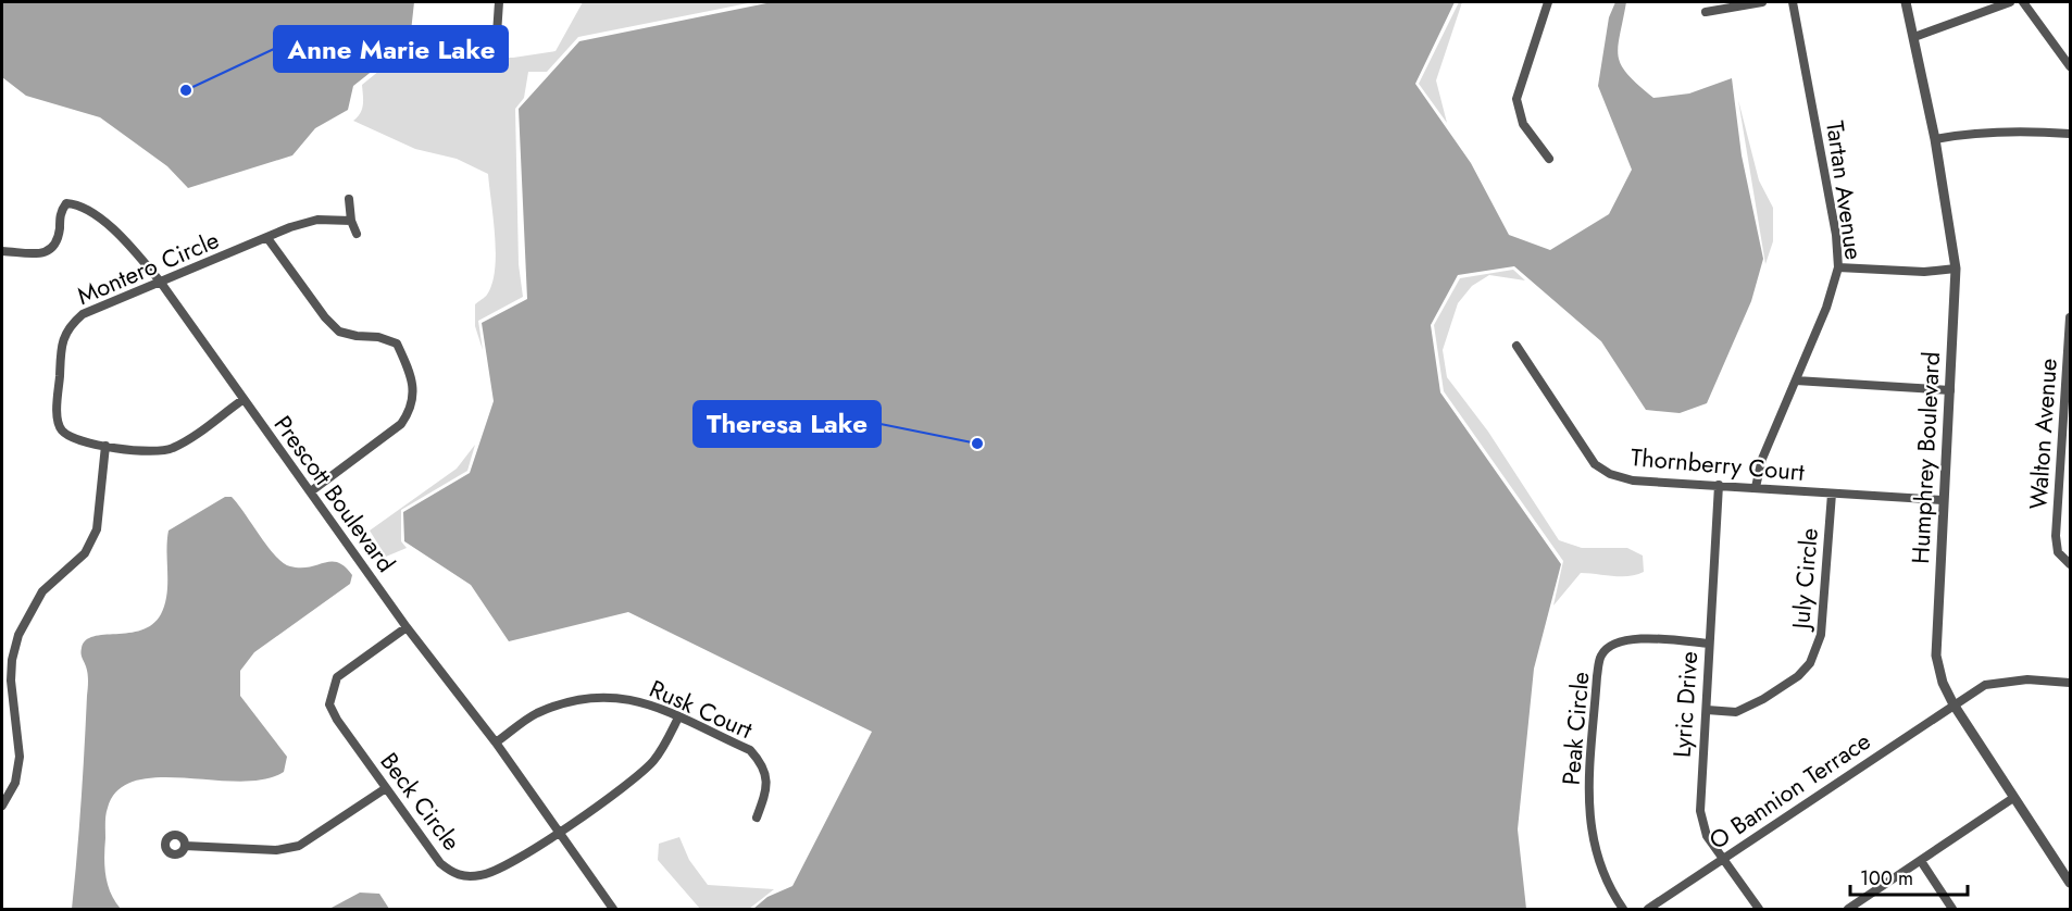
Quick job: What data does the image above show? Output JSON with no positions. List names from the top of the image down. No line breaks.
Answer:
{"streets":{"street":["Tartan Avenue","Montero Circle","Walton Avenue","Humphrey Boulevard","Thornberry Court","Prescott Boulevard","July Circle","Lyric Drive","Rusk Court","Peak Circle","O Bannion Terrace","Beck Circle"]},"crossings":[["Tartan Avenue","Thornberry Court"],["Montero Circle","Prescott Boulevard"],["Humphrey Boulevard","Thornberry Court"],["Humphrey Boulevard","O Bannion Terrace"],["Thornberry Court","July Circle"],["Thornberry Court","Lyric Drive"],["Prescott Boulevard","Rusk Court"],["Prescott Boulevard","Beck Circle"],["July Circle","Lyric Drive"],["Lyric Drive","Peak Circle"],["Lyric Drive","O Bannion Terrace"],["Rusk Court","Beck Circle"]],"places":["Anne Marie Lake","Theresa Lake"],"scale_bar":"100 m"}
